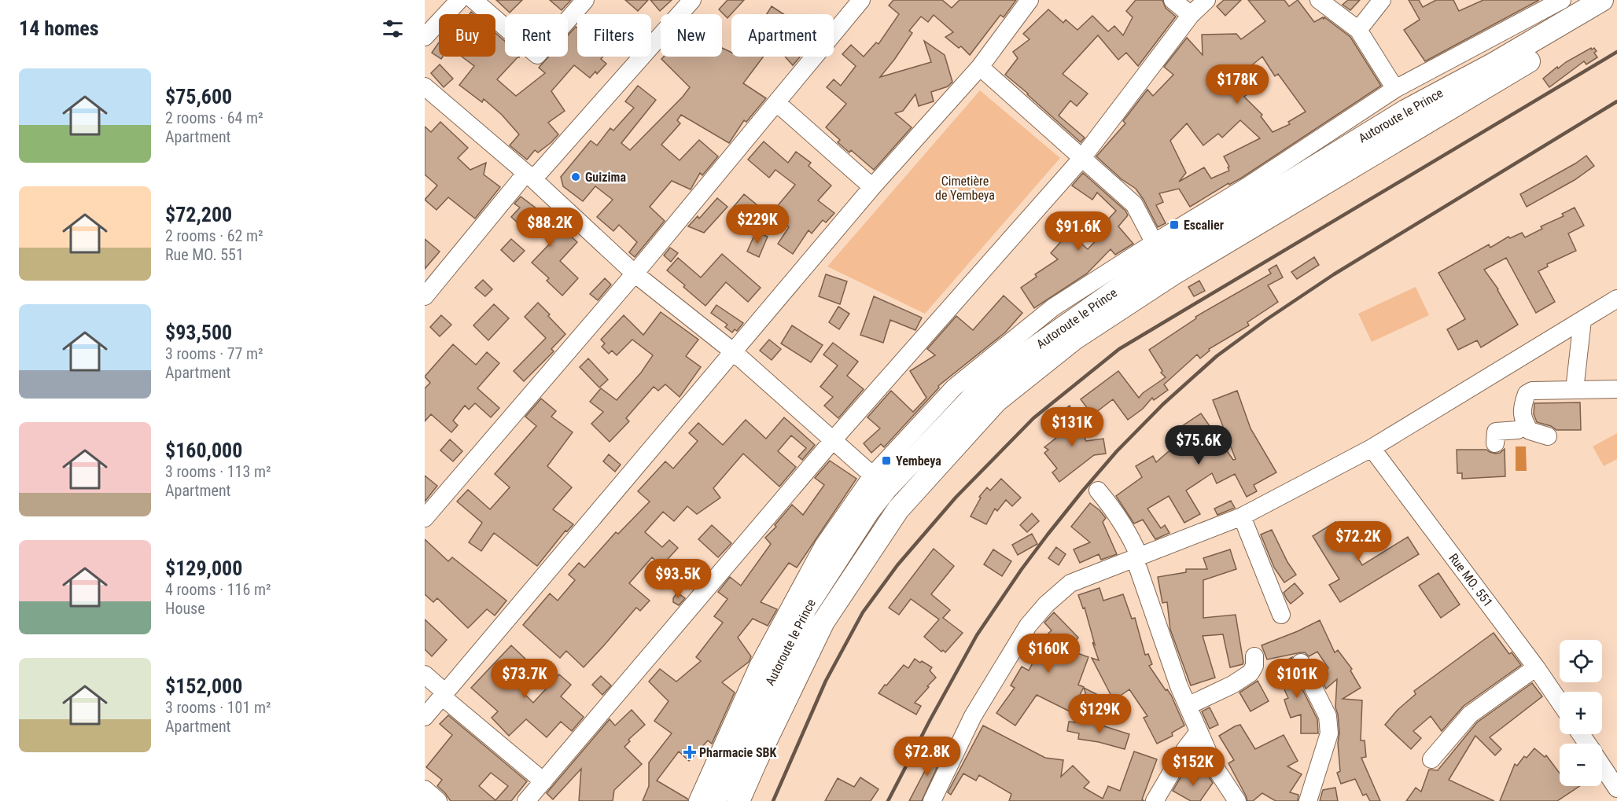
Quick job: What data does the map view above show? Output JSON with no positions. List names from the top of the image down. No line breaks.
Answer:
{"streets":{"main road":["Autoroute le Prince"],"street":["Rue MO. 551"]},"parks":["Cimetière de Yembeya"],"places":{"other":["Guizima"],"transit":["Escalier","Yembeya"],"health":["Pharmacie SBK"]},"page":{"heading":"14 homes","chip":["Buy","Rent","Filters","New","Apartment"],"list":[{"name":"$75,600","note":"2 rooms · 64 m² · Apartment"},{"name":"$72,200","note":"2 rooms · 62 m² · Rue MO. 551"},{"name":"$93,500","note":"3 rooms · 77 m² · Apartment"},{"name":"$160,000","note":"3 rooms · 113 m² · Apartment"},{"name":"$129,000","note":"4 rooms · 116 m² · House"},{"name":"$152,000","note":"3 rooms · 101 m² · Apartment"}],"price":["$178K","$229K","$88.2K","$91.6K","$131K","$75.6K","$72.2K","$93.5K","$160K","$73.7K","$101K","$129K","$72.8K","$152K"],"map_buttons":["+","−"]}}
